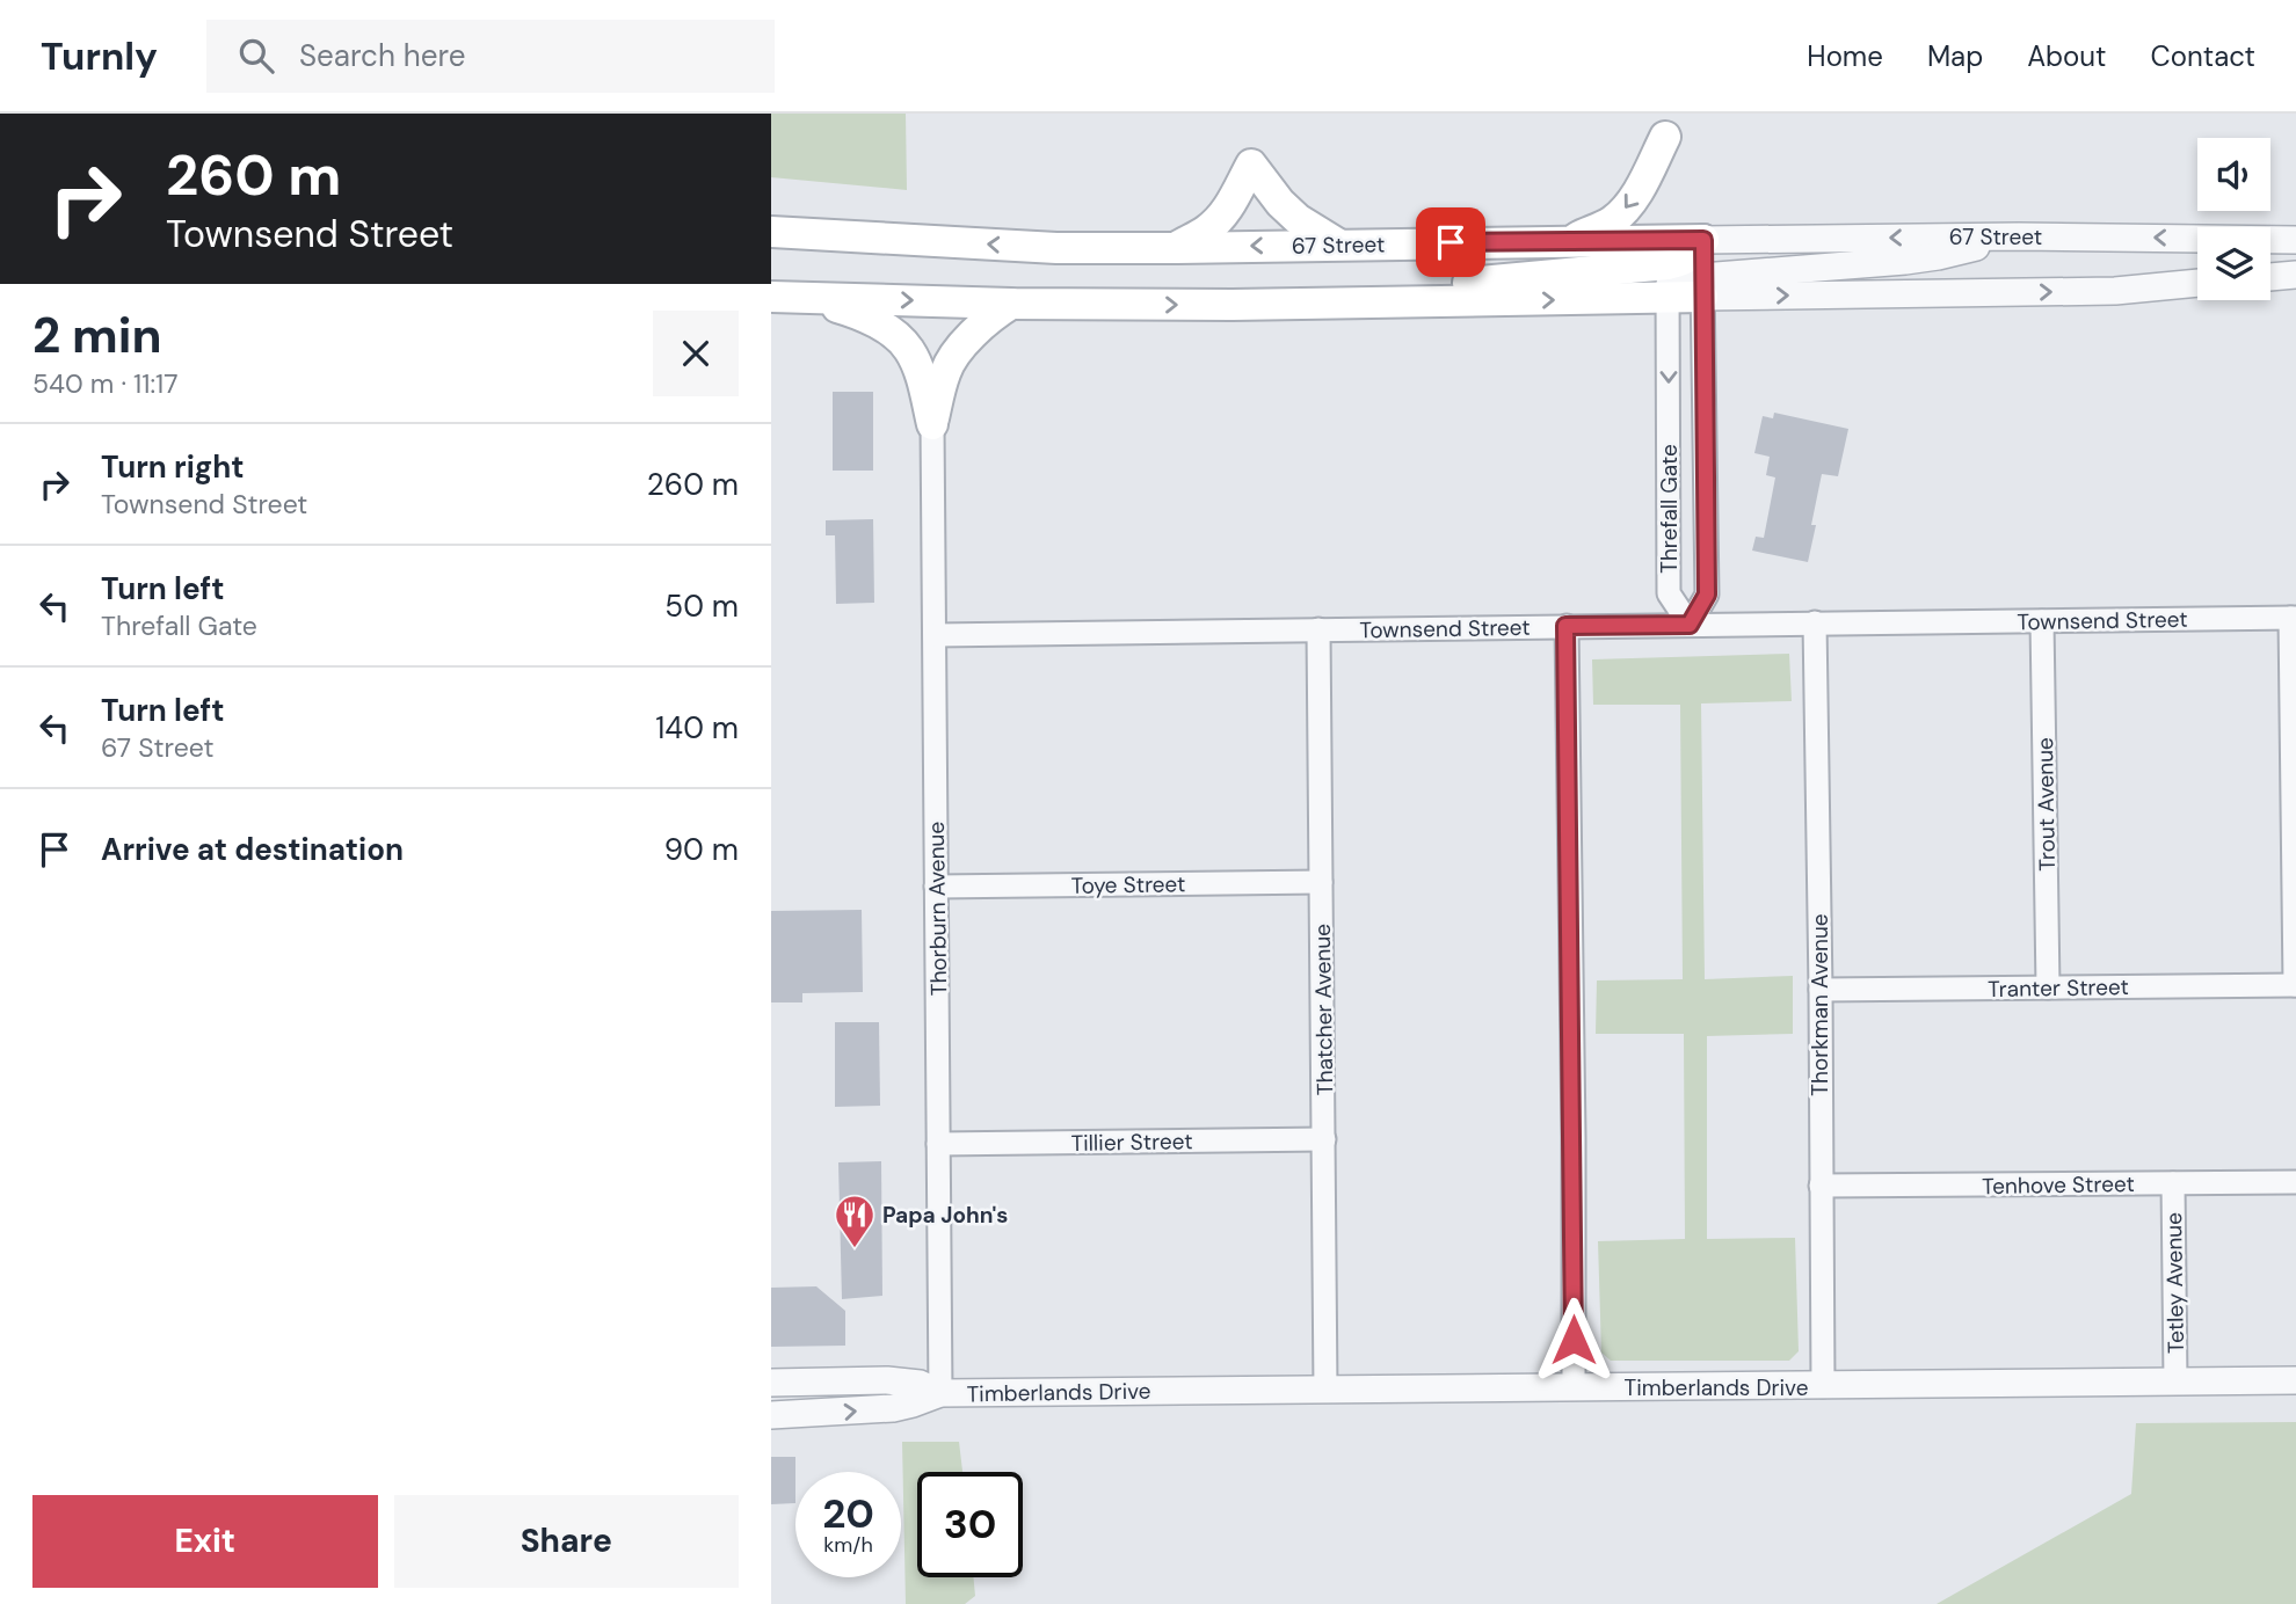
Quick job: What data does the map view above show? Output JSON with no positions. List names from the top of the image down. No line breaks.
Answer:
{"streets":{"main road":["67 Street"],"street":["Threfall Gate","Townsend Street","Trout Avenue","Toye Street","Thorburn Avenue","Tranter Street","Thorkman Avenue","Thatcher Avenue","Tillier Street","Tenhove Street","Tetley Avenue","Timberlands Drive"]},"crossings":[["67 Street","Threfall Gate"],["Threfall Gate","Townsend Street"],["Townsend Street","Trout Avenue"],["Townsend Street","Thorburn Avenue"],["Townsend Street","Thorkman Avenue"],["Townsend Street","Thatcher Avenue"],["Trout Avenue","Tranter Street"],["Toye Street","Thorburn Avenue"],["Toye Street","Thatcher Avenue"],["Thorburn Avenue","Tillier Street"],["Thorburn Avenue","Timberlands Drive"],["Tranter Street","Thorkman Avenue"],["Thorkman Avenue","Tenhove Street"],["Thorkman Avenue","Timberlands Drive"],["Thatcher Avenue","Tillier Street"],["Thatcher Avenue","Timberlands Drive"],["Tenhove Street","Tetley Avenue"],["Tetley Avenue","Timberlands Drive"]],"places":{"restaurant":["Papa John's"]},"page":{"header":"Turnly","search":"Search here","nav":["Home","Map","About","Contact"],"turn":["260 m","Townsend Street"],"heading":["2 min","540 m · 11:17"],"list":[{"name":"Turn right","note":"Townsend Street","value":"260 m"},{"name":"Turn left","note":"Threfall Gate","value":"50 m"},{"name":"Turn left","note":"67 Street","value":"140 m"},{"name":"Arrive at destination","value":"90 m"}],"speed":"20 km/h","limit":"30","buttons":["Exit","Share"]}}
